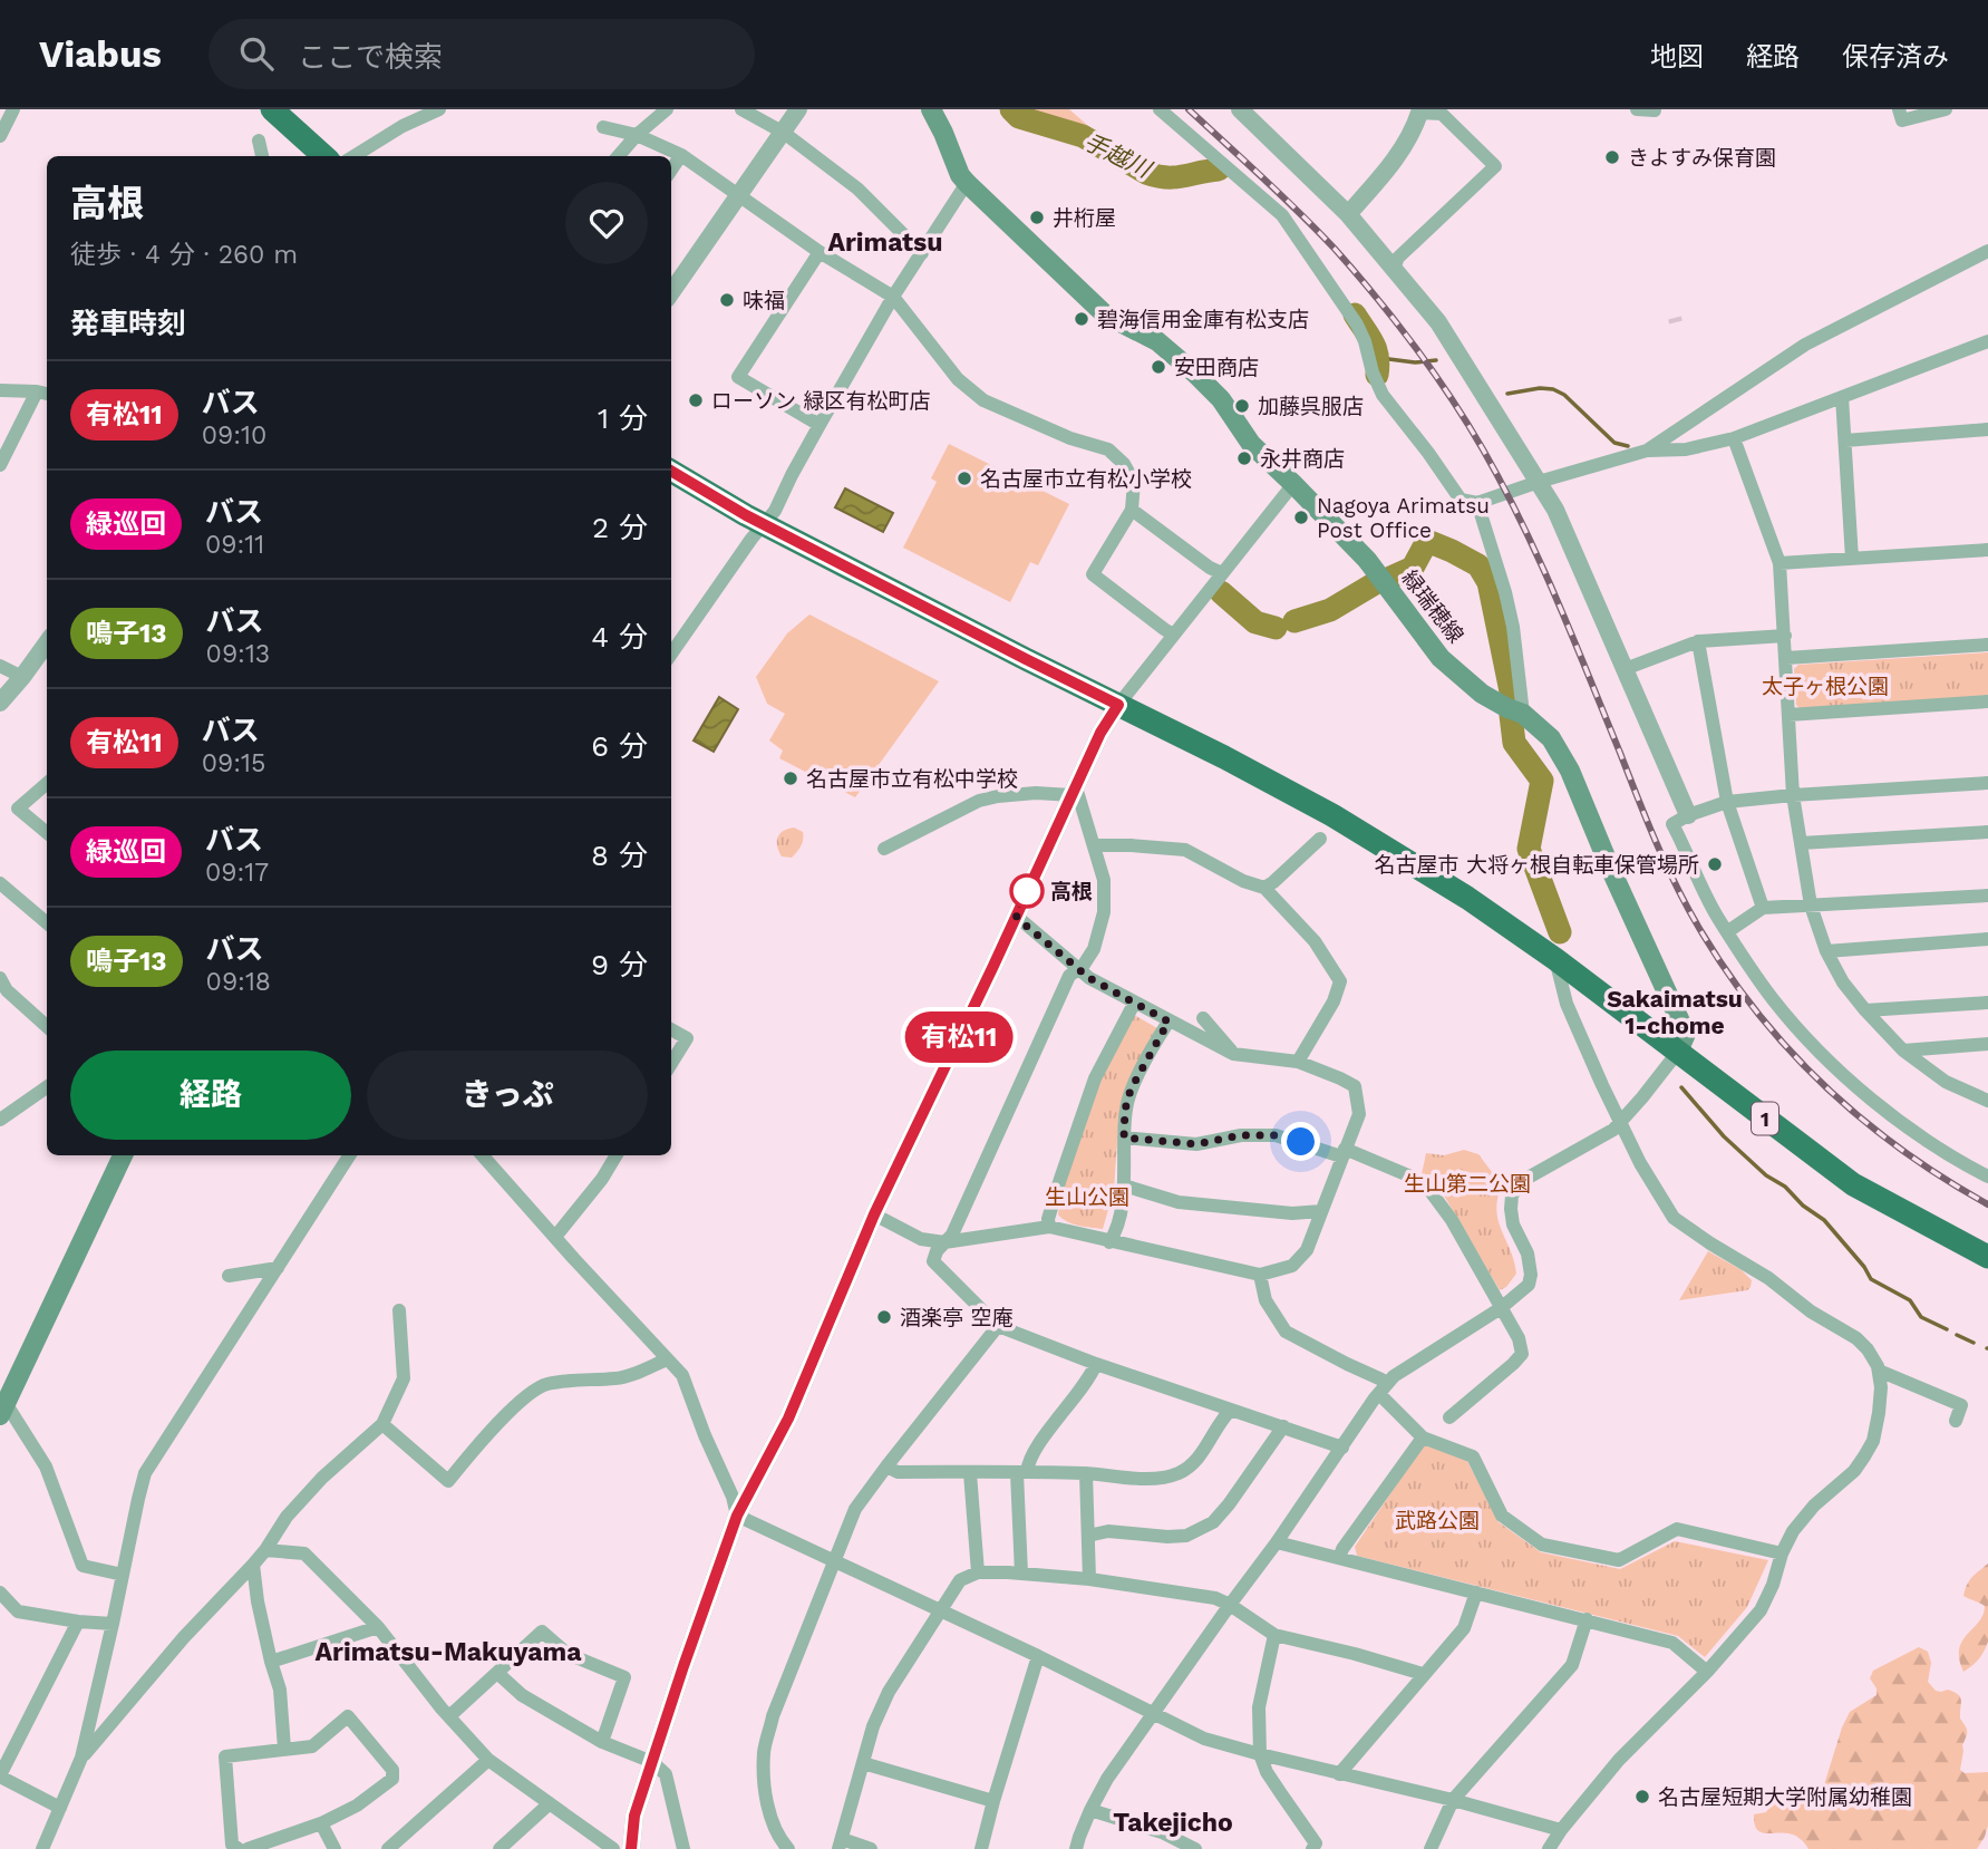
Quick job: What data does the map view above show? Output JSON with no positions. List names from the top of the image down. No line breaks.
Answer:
{"streets":{"highway":["1"],"main road":["緑瑞穂線"]},"crossings":[["緑瑞穂線","1"]],"districts":["Arimatsu","Sakaimatsu 1-chome","Arimatsu-Makuyama","Takejicho"],"water":["手越川"],"parks":["太子ヶ根公園","生山第二公園","生山公園","武路公園"],"places":["きよすみ保育園","井桁屋","味福","碧海信用金庫有松支店","安田商店","ローソン 緑区有松町店","加藤呉服店","永井商店","名古屋市立有松小学校","Nagoya Arimatsu Post Office","名古屋市立有松中学校","名古屋市 大将ヶ根自転車保管場所","高根","酒楽亭 空庵","名古屋短期大学附属幼稚園"],"lines":["bus line 有松11"],"page":{"header":"Viabus","search":"ここで検索","nav":["地図","経路","保存済み"],"on_map":"有松11","heading":[["高根","徒歩 · 4 分 · 260 m"],"発車時刻"],"list":[{"mark":"有松11","name":"バス","note":"09:10","value":"1 分"},{"mark":"緑巡回","name":"バス","note":"09:11","value":"2 分"},{"mark":"鳴子13","name":"バス","note":"09:13","value":"4 分"},{"mark":"有松11","name":"バス","note":"09:15","value":"6 分"},{"mark":"緑巡回","name":"バス","note":"09:17","value":"8 分"},{"mark":"鳴子13","name":"バス","note":"09:18","value":"9 分"}],"buttons":["経路","きっぷ"]}}
